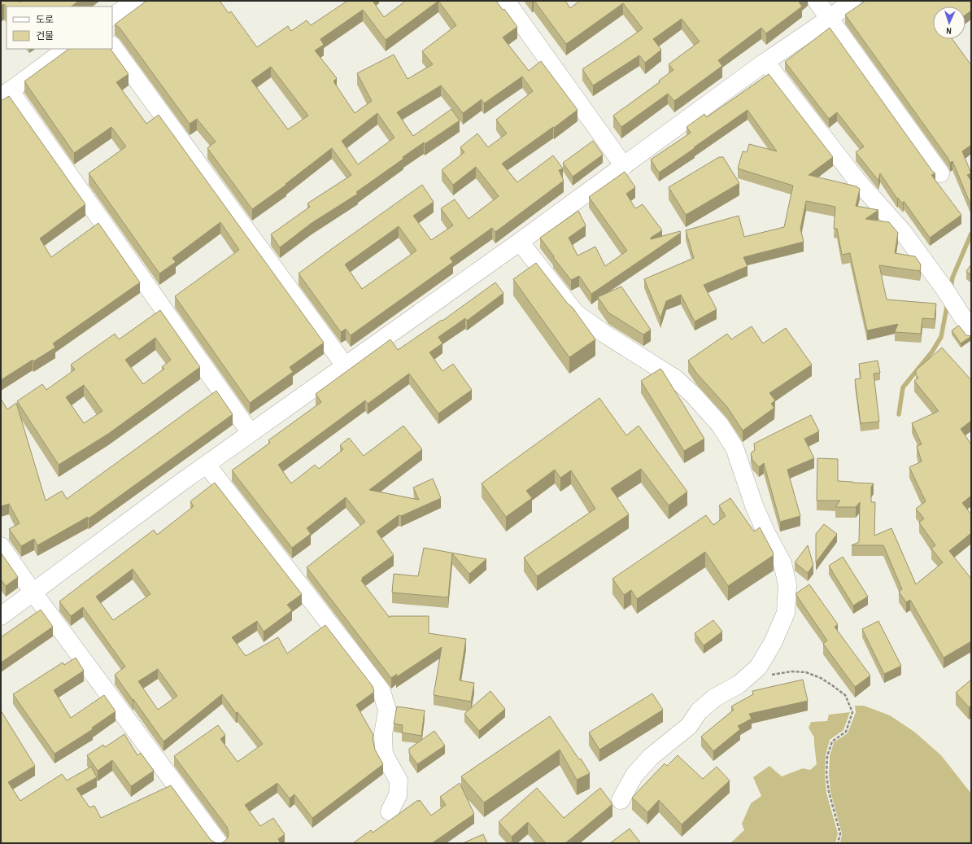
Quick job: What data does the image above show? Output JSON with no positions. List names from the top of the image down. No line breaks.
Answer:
{"legend":["도로","건물"],"north":"bottom"}
